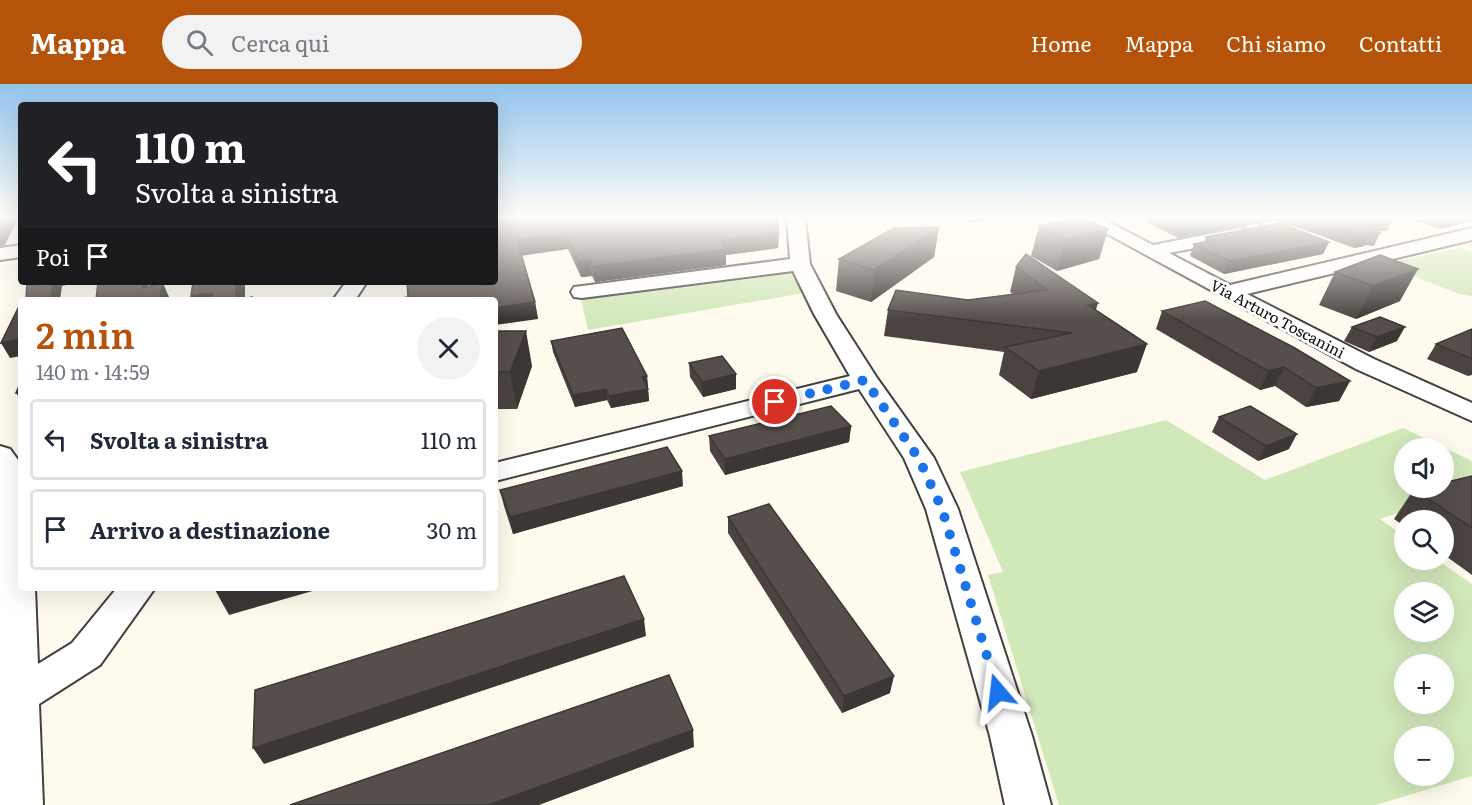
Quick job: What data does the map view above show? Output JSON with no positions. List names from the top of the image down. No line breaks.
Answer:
{"streets":{"street":["Via Arturo Toscanini"]},"page":{"header":"Mappa","search":"Cerca qui","nav":["Home","Mappa","Chi siamo","Contatti"],"turn":["110 m","Svolta a sinistra"],"then":"Poi","heading":["2 min","140 m · 14:59"],"list":[{"name":"Svolta a sinistra","value":"110 m"},{"name":"Arrivo a destinazione","value":"30 m"}],"map_buttons":["+","−"]}}
